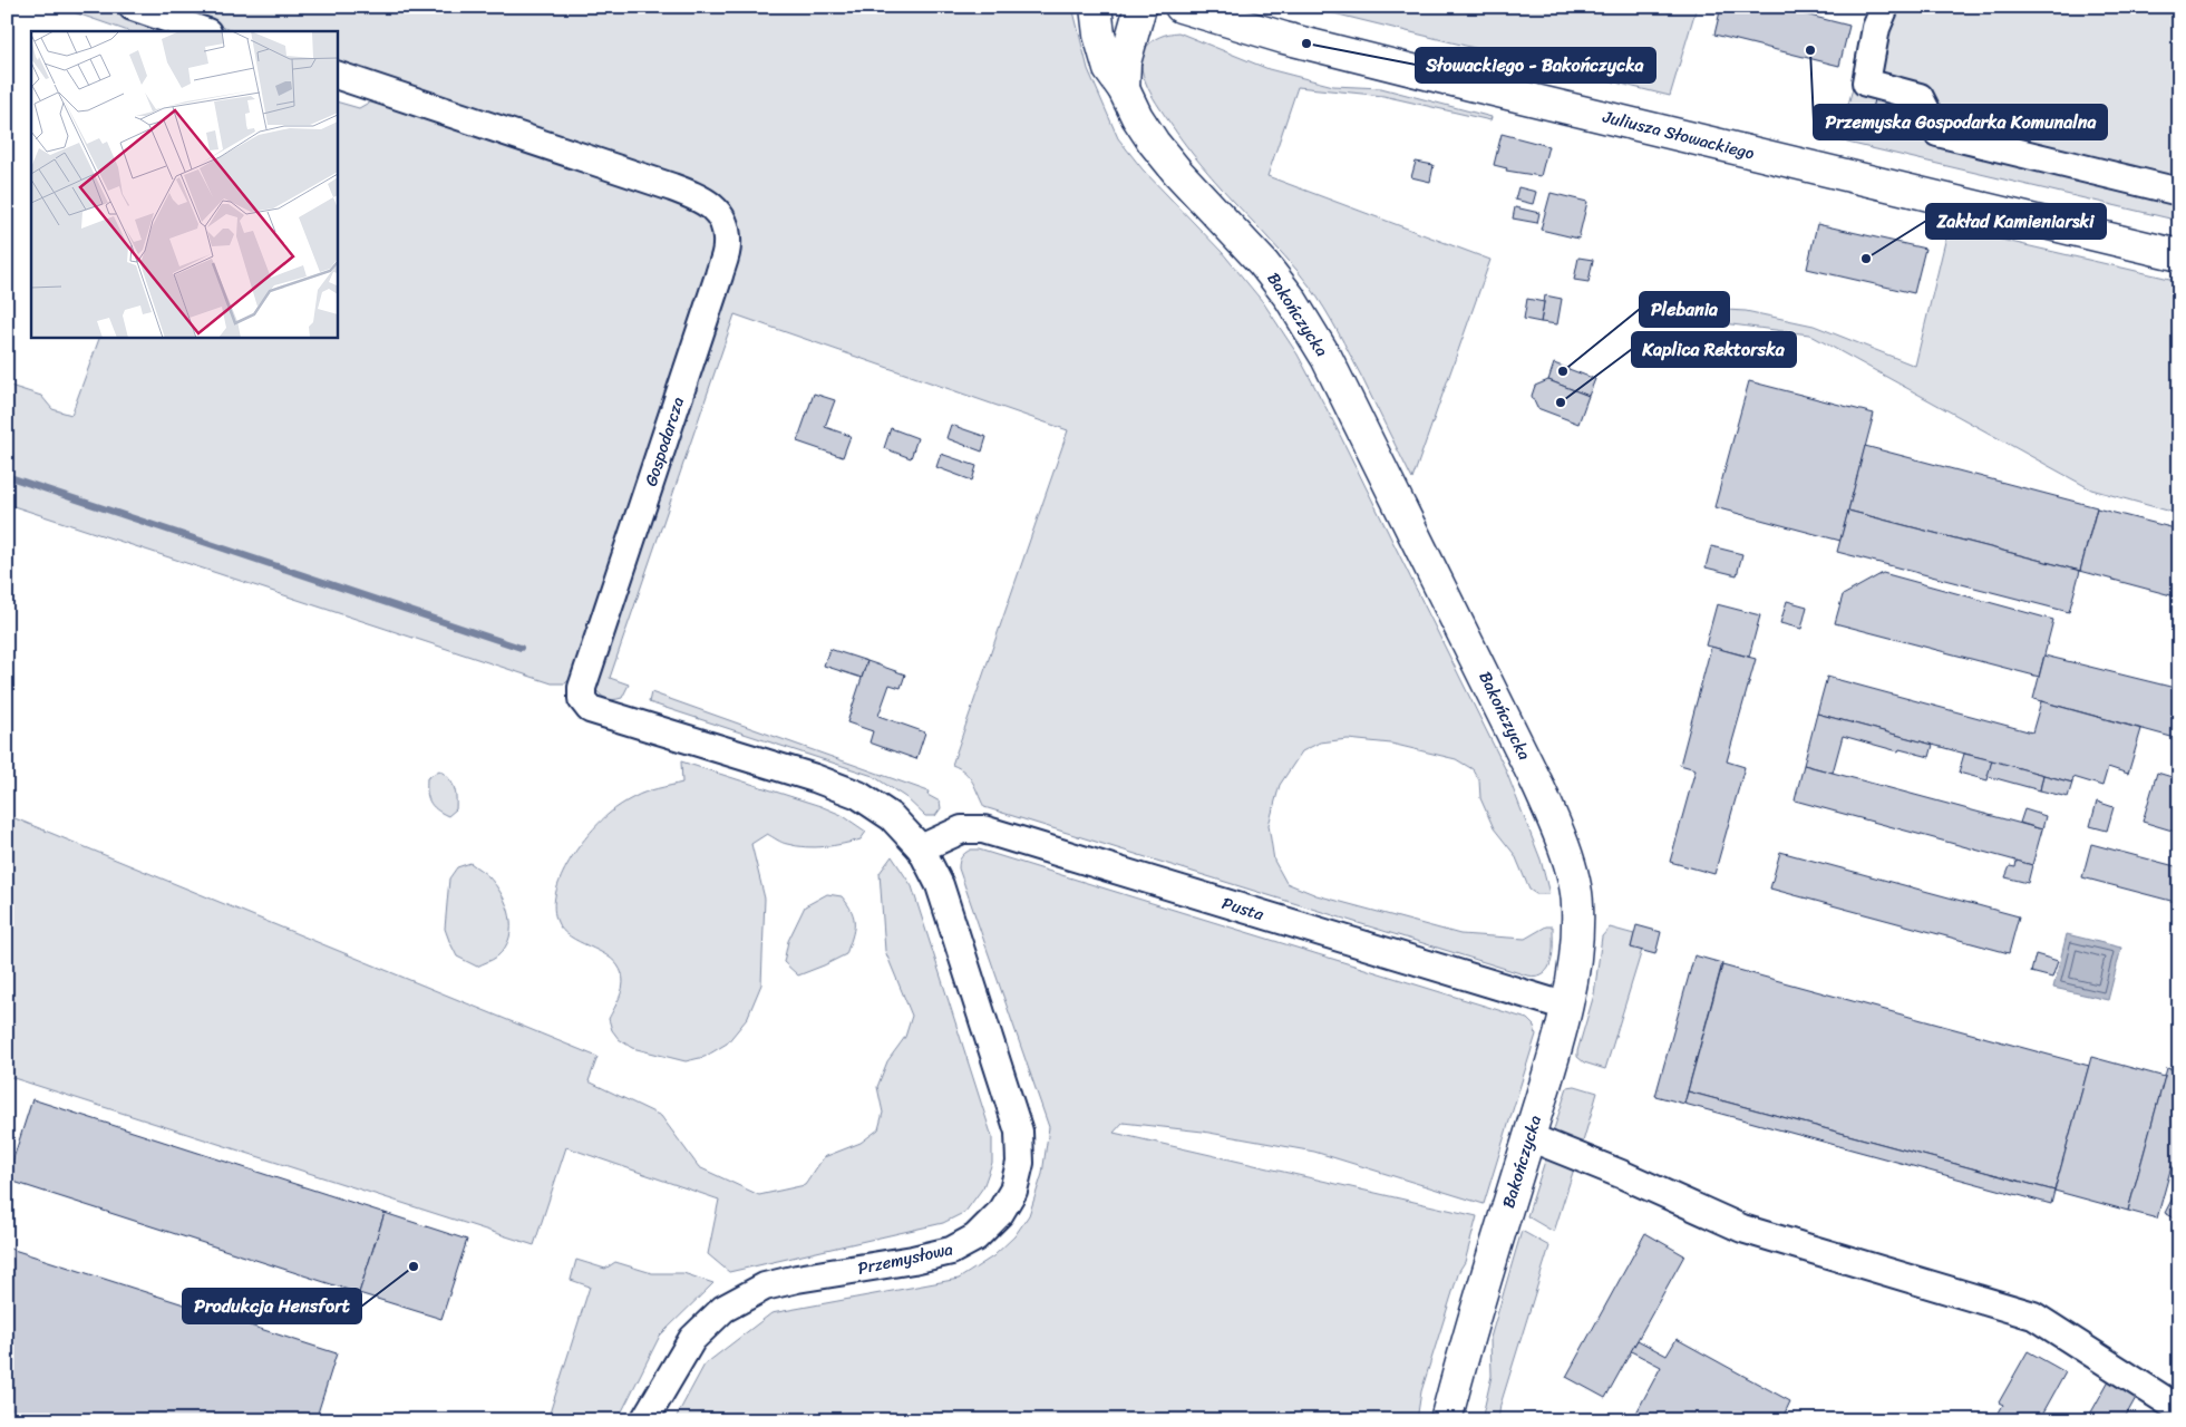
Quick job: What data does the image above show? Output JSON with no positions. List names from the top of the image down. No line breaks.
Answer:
{"streets":{"street":["Juliusza Słowackiego","Bakończycka","Gospodarcza","Pusta","Przemysłowa"]},"crossings":[["Bakończycka","Pusta"],["Gospodarcza","Pusta"],["Gospodarcza","Przemysłowa"],["Pusta","Przemysłowa"]],"places":["Słowackiego - Bakończycka","Przemyska Gospodarka Komunalna","Zakład Kamieniarski","Plebania","Kaplica Rektorska","Produkcja Hensfort"]}
